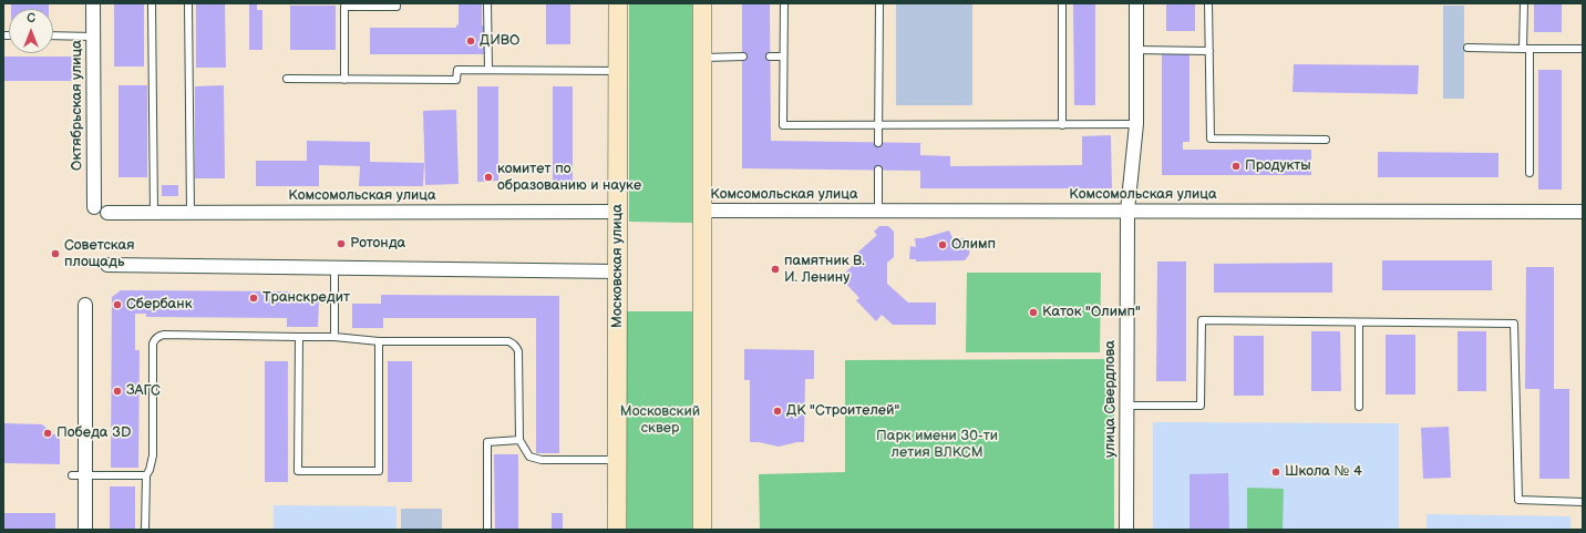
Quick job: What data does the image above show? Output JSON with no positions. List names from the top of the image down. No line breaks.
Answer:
{"streets":{"main road":["Московская улица"],"street":["Октябрьская улица","Комсомольская улица","улица Свердлова"]},"crossings":[["Комсомольская улица","Московская улица"],["Комсомольская улица","улица Свердлова"]],"parks":["Московский сквер","Парк имени 30-ти летия ВЛКСМ"],"places":["ДИВО","Продукты","комитет по образованию и науке","Ротонда","Олимп","Советская площадь","памятник В. И. Ленину","Транскредит","Сбербанк","Каток \"Олимп\"","ЗАГС","ДК \"Строителей\"","Победа 3D","Школа № 4"],"north":"top"}
